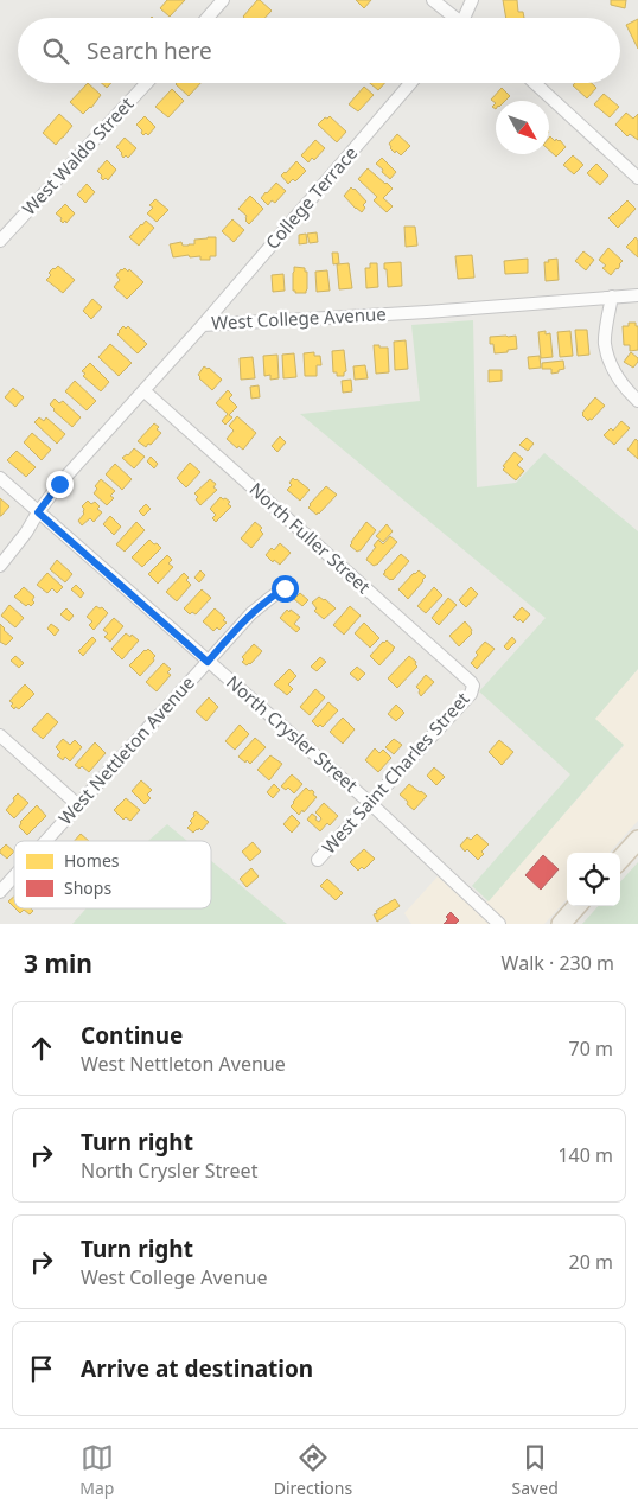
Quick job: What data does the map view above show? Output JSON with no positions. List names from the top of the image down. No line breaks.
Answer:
{"streets":{"street":["West Waldo Street","College Terrace","West College Avenue","North Fuller Street","North Crysler Street","West Nettleton Avenue","West Saint Charles Street"]},"crossings":[["College Terrace","West College Avenue"],["West College Avenue","North Fuller Street"],["West College Avenue","North Crysler Street"],["North Fuller Street","West Saint Charles Street"],["North Crysler Street","West Nettleton Avenue"],["North Crysler Street","West Saint Charles Street"]],"legend":["Homes","Shops"],"north":"bottom right","page":{"search":"Search here","heading":["3 min","Walk · 230 m"],"list":[["Continue","West Nettleton Avenue","70 m"],["Turn right","North Crysler Street","140 m"],["Turn right","West College Avenue","20 m"],"Arrive at destination"],"nav":["Map","Directions","Saved"]}}
